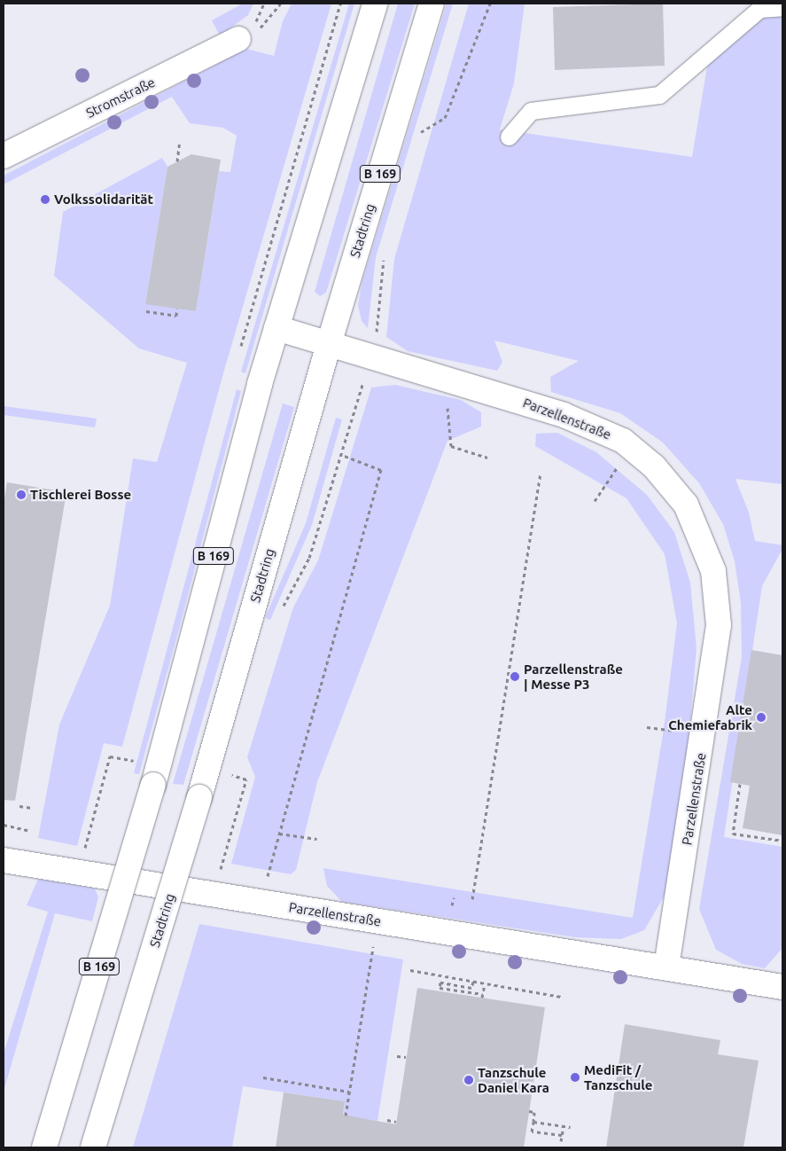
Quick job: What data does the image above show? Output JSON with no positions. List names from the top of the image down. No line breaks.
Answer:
{"streets":{"main road":["Stromstraße","B 169","Stadtring","Parzellenstraße"]},"crossings":[["B 169","Parzellenstraße"],["Stadtring","Parzellenstraße"]],"places":["Volkssolidarität","Tischlerei Bosse","Parzellenstraße | Messe P3","Alte Chemiefabrik","MediFit / Tanzschule","Tanzschule Daniel Kara"]}
